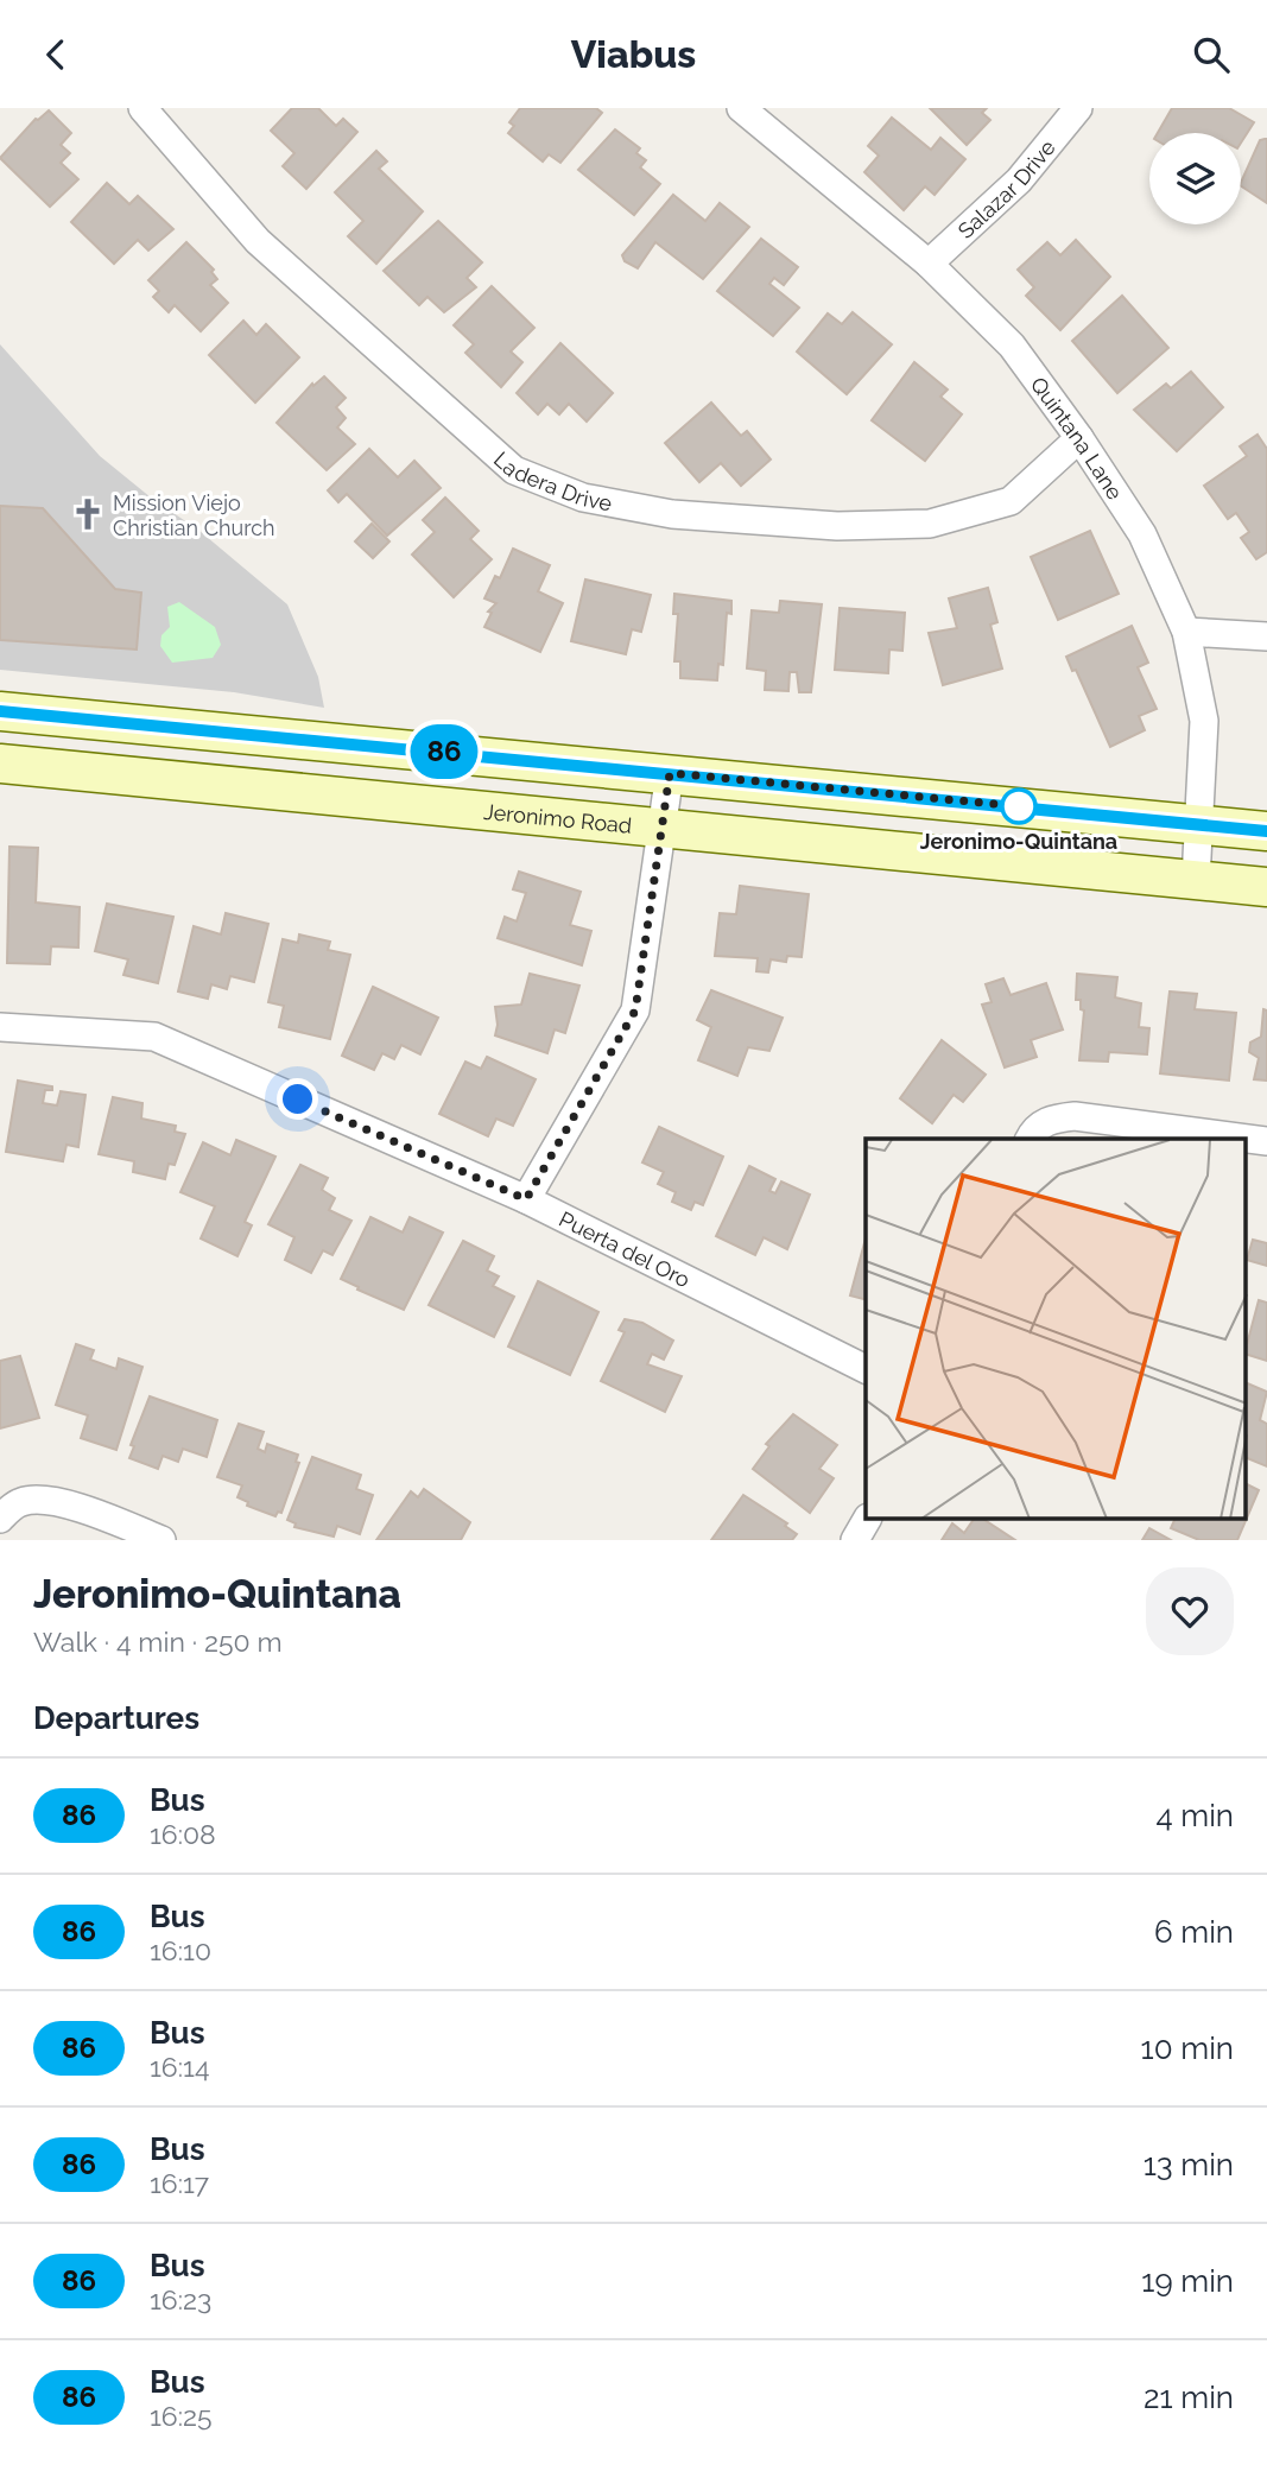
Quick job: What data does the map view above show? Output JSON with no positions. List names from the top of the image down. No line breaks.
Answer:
{"streets":{"main road":["Jeronimo Road"],"street":["Salazar Drive","Quintana Lane","Ladera Drive","Puerta del Oro"]},"crossings":[["Salazar Drive","Quintana Lane"],["Quintana Lane","Ladera Drive"],["Quintana Lane","Jeronimo Road"]],"places":{"church":["Mission Viejo Christian Church"],"other":["Jeronimo-Quintana"]},"lines":["bus line 86"],"page":{"header":"Viabus","on_map":"86","heading":[["Jeronimo-Quintana","Walk · 4 min · 250 m"],"Departures"],"list":[{"mark":"86","name":"Bus","note":"16:08","value":"4 min"},{"mark":"86","name":"Bus","note":"16:10","value":"6 min"},{"mark":"86","name":"Bus","note":"16:14","value":"10 min"},{"mark":"86","name":"Bus","note":"16:17","value":"13 min"},{"mark":"86","name":"Bus","note":"16:23","value":"19 min"},{"mark":"86","name":"Bus","note":"16:25","value":"21 min"}]}}
